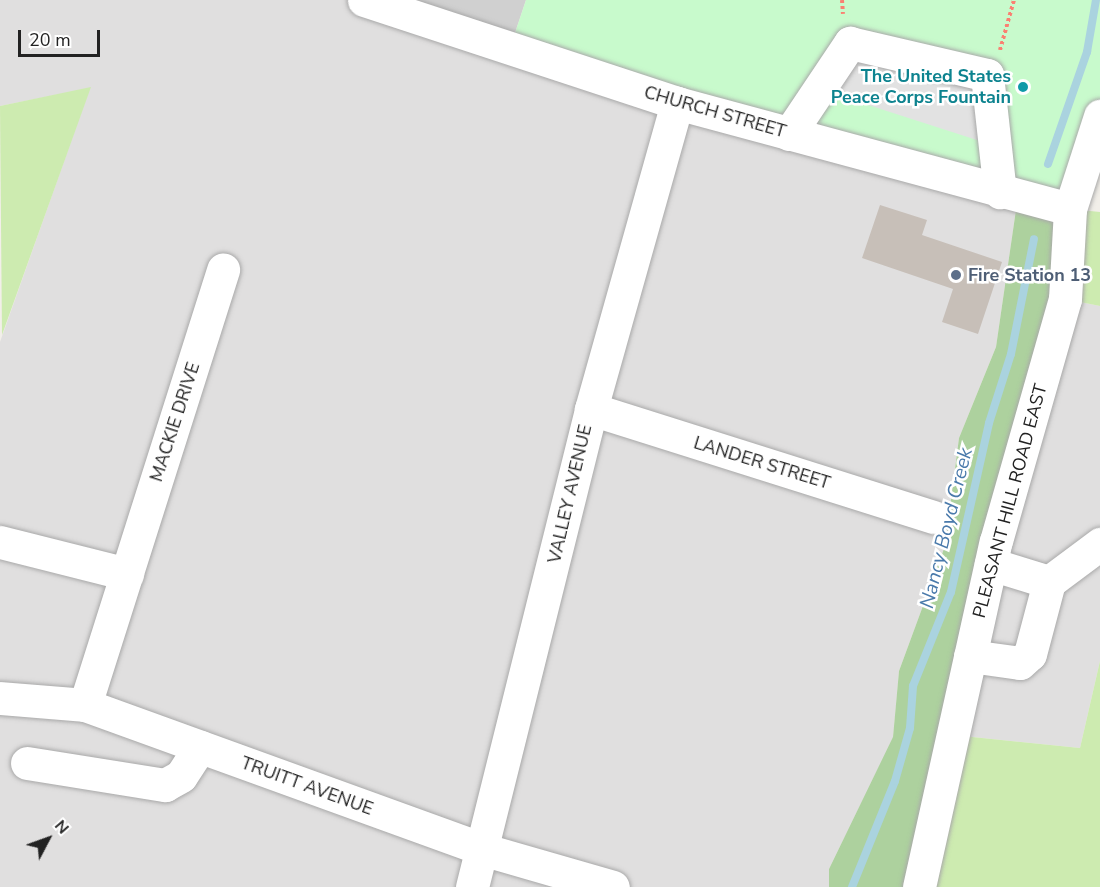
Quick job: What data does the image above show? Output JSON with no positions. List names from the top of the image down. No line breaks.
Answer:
{"streets":{"street":["CHURCH STREET","MACKIE DRIVE","LANDER STREET","VALLEY AVENUE","PLEASANT HILL ROAD EAST","TRUITT AVENUE"]},"crossings":[["CHURCH STREET","VALLEY AVENUE"],["CHURCH STREET","PLEASANT HILL ROAD EAST"],["MACKIE DRIVE","TRUITT AVENUE"],["LANDER STREET","VALLEY AVENUE"],["VALLEY AVENUE","TRUITT AVENUE"]],"water":["Nancy Boyd Creek"],"places":["The United States Peace Corps Fountain","Fire Station 13"],"scale_bar":"20 m","north":"top right"}
